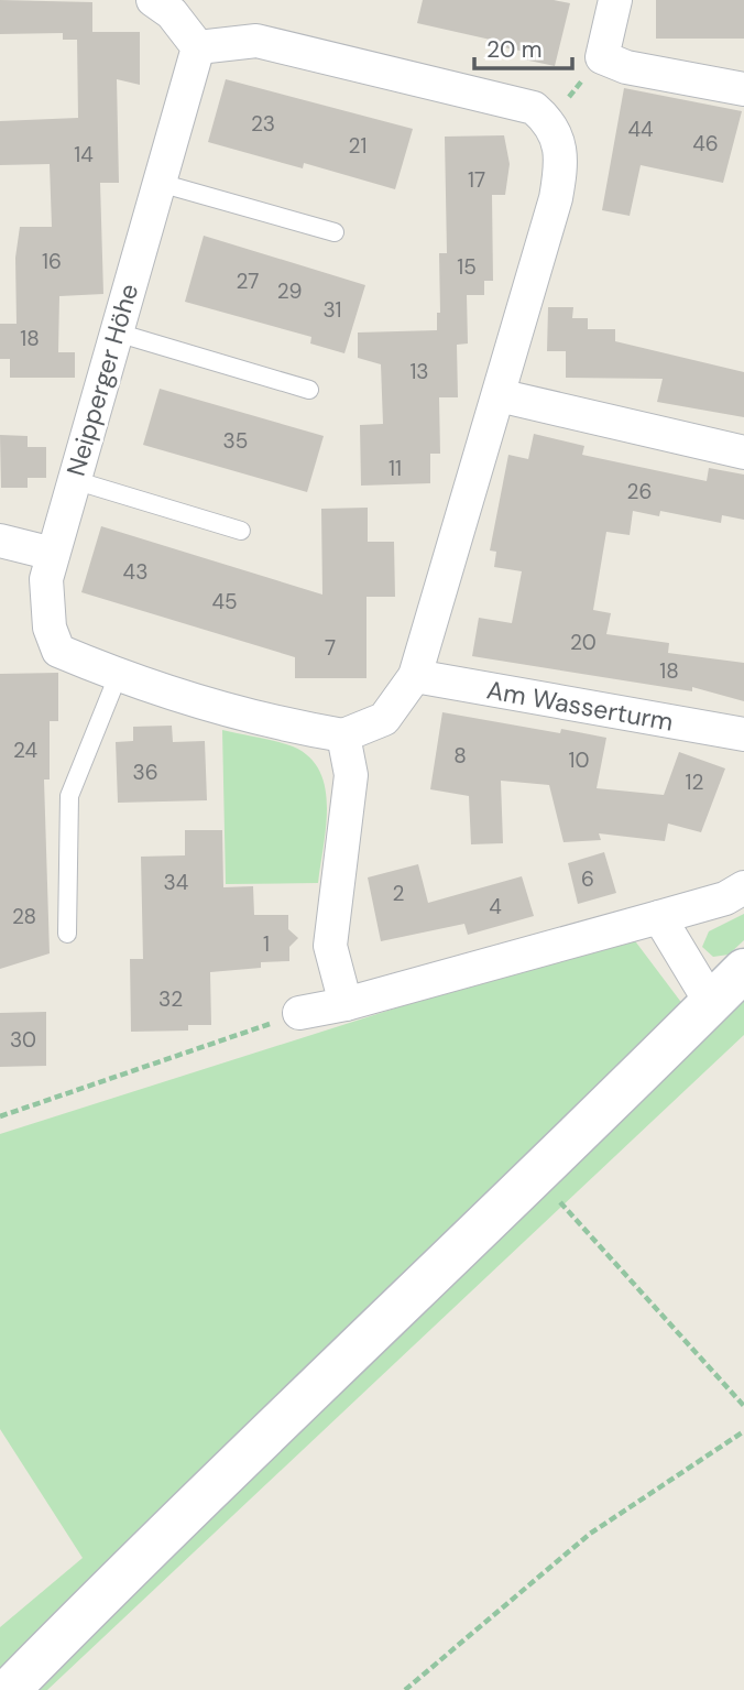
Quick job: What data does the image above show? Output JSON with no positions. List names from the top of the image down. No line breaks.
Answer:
{"streets":{"street":["Neipperger Höhe","Am Wasserturm"]},"house_numbers":["23","44","46","21","14","17","16","15","27","29","31","18","13","35","11","26","43","45","20","7","18","24","8","10","36","12","6","34","2","4","28","1","32","30"],"scale_bar":"20 m"}
